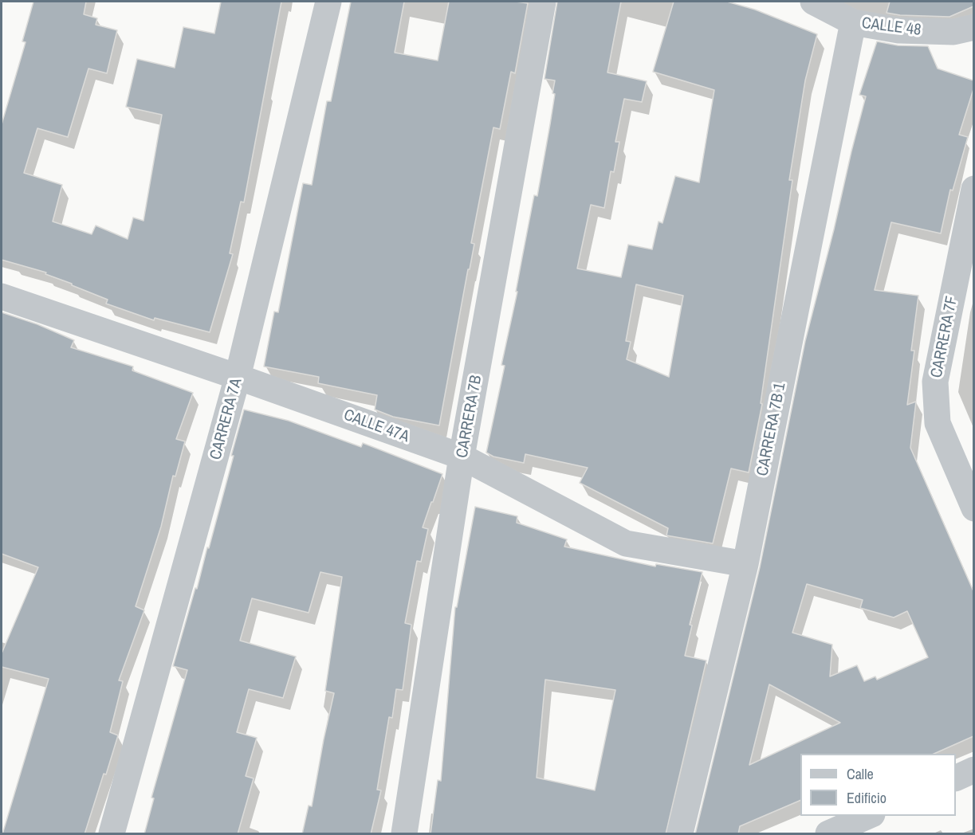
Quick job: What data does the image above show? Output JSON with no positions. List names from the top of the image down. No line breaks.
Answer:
{"streets":{"street":["CALLE 48","CARRERA 7F","CARRERA 7B","CARRERA 7A","CALLE 47A","CARRERA 7B 1"]},"crossings":[["CALLE 48","CARRERA 7B 1"],["CARRERA 7B","CALLE 47A"],["CARRERA 7A","CALLE 47A"],["CALLE 47A","CARRERA 7B 1"]],"legend":["Calle","Edificio"]}
